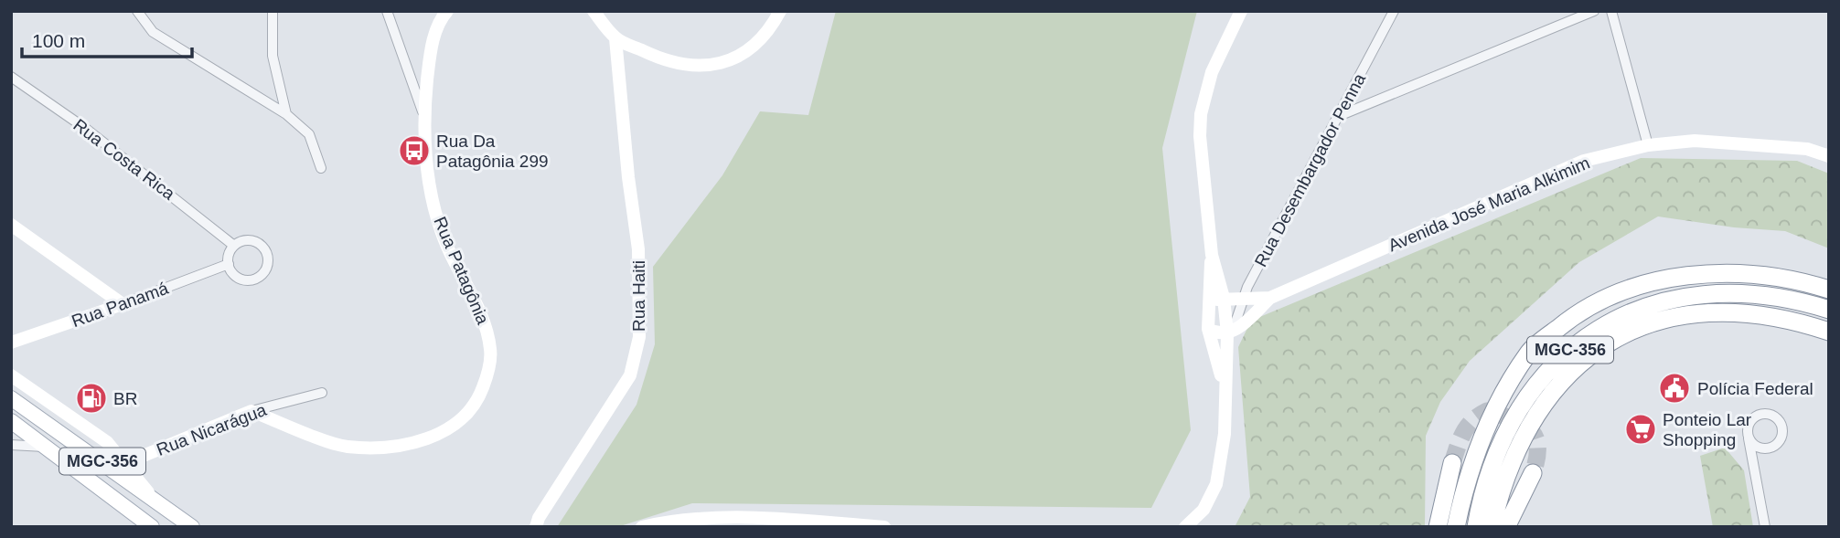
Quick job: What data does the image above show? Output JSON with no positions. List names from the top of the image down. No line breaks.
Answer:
{"streets":{"highway":["MGC-356"],"street":["Rua Costa Rica","Rua Desembargador Penna","Avenida José Maria Alkimim","Rua Patagônia","Rua Haiti","Rua Panamá","Rua Nicarágua"]},"crossings":[["Rua Costa Rica","Rua Panamá"],["Rua Desembargador Penna","Avenida José Maria Alkimim"],["Rua Patagônia","Rua Nicarágua"]],"places":{"bus stop":["Rua Da Patagônia 299"],"public building":["Polícia Federal"],"fuel station":["BR"],"supermarket":["Ponteio Lar Shopping"]},"scale_bar":"100 m"}
